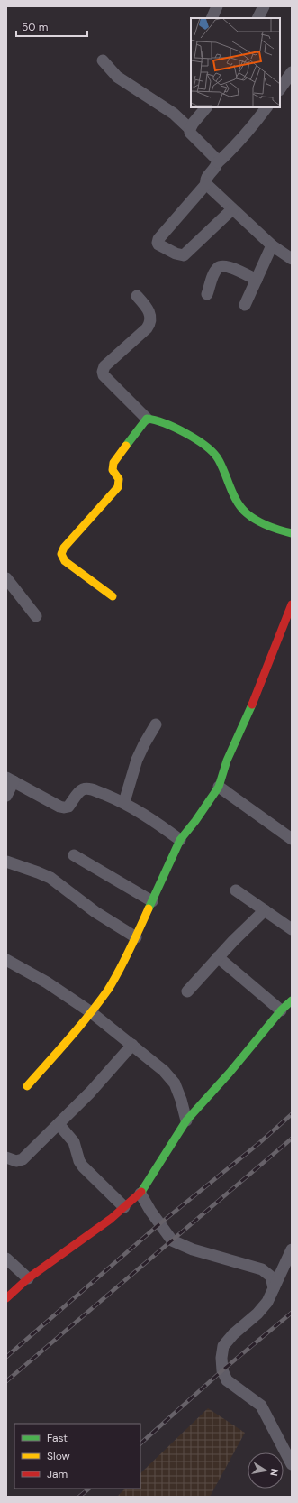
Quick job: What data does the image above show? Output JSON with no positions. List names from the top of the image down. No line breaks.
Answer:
{"legend":["Fast","Slow","Jam"],"scale_bar":"50 m","north":"right"}
